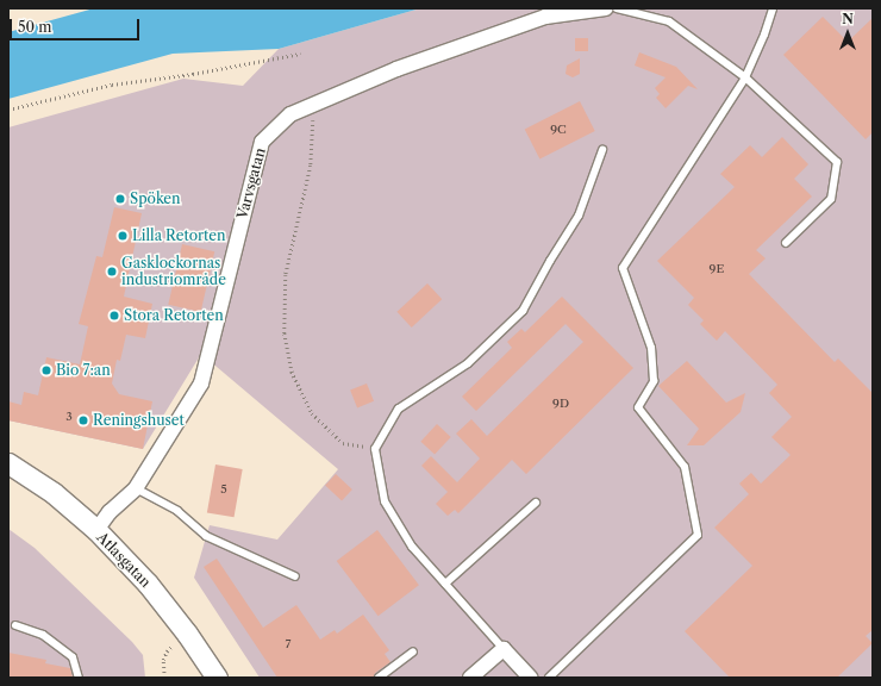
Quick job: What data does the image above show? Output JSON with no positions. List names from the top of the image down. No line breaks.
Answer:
{"streets":{"street":["Varvsgatan","Atlasgatan"]},"crossings":[["Varvsgatan","Atlasgatan"]],"places":["Spöken","Lilla Retorten","Gasklockornas industriområde","Stora Retorten","Bio 7:an","Reningshuset"],"house_numbers":["9C","9E","9D","3","5","7"],"scale_bar":"50 m","north":"top"}
